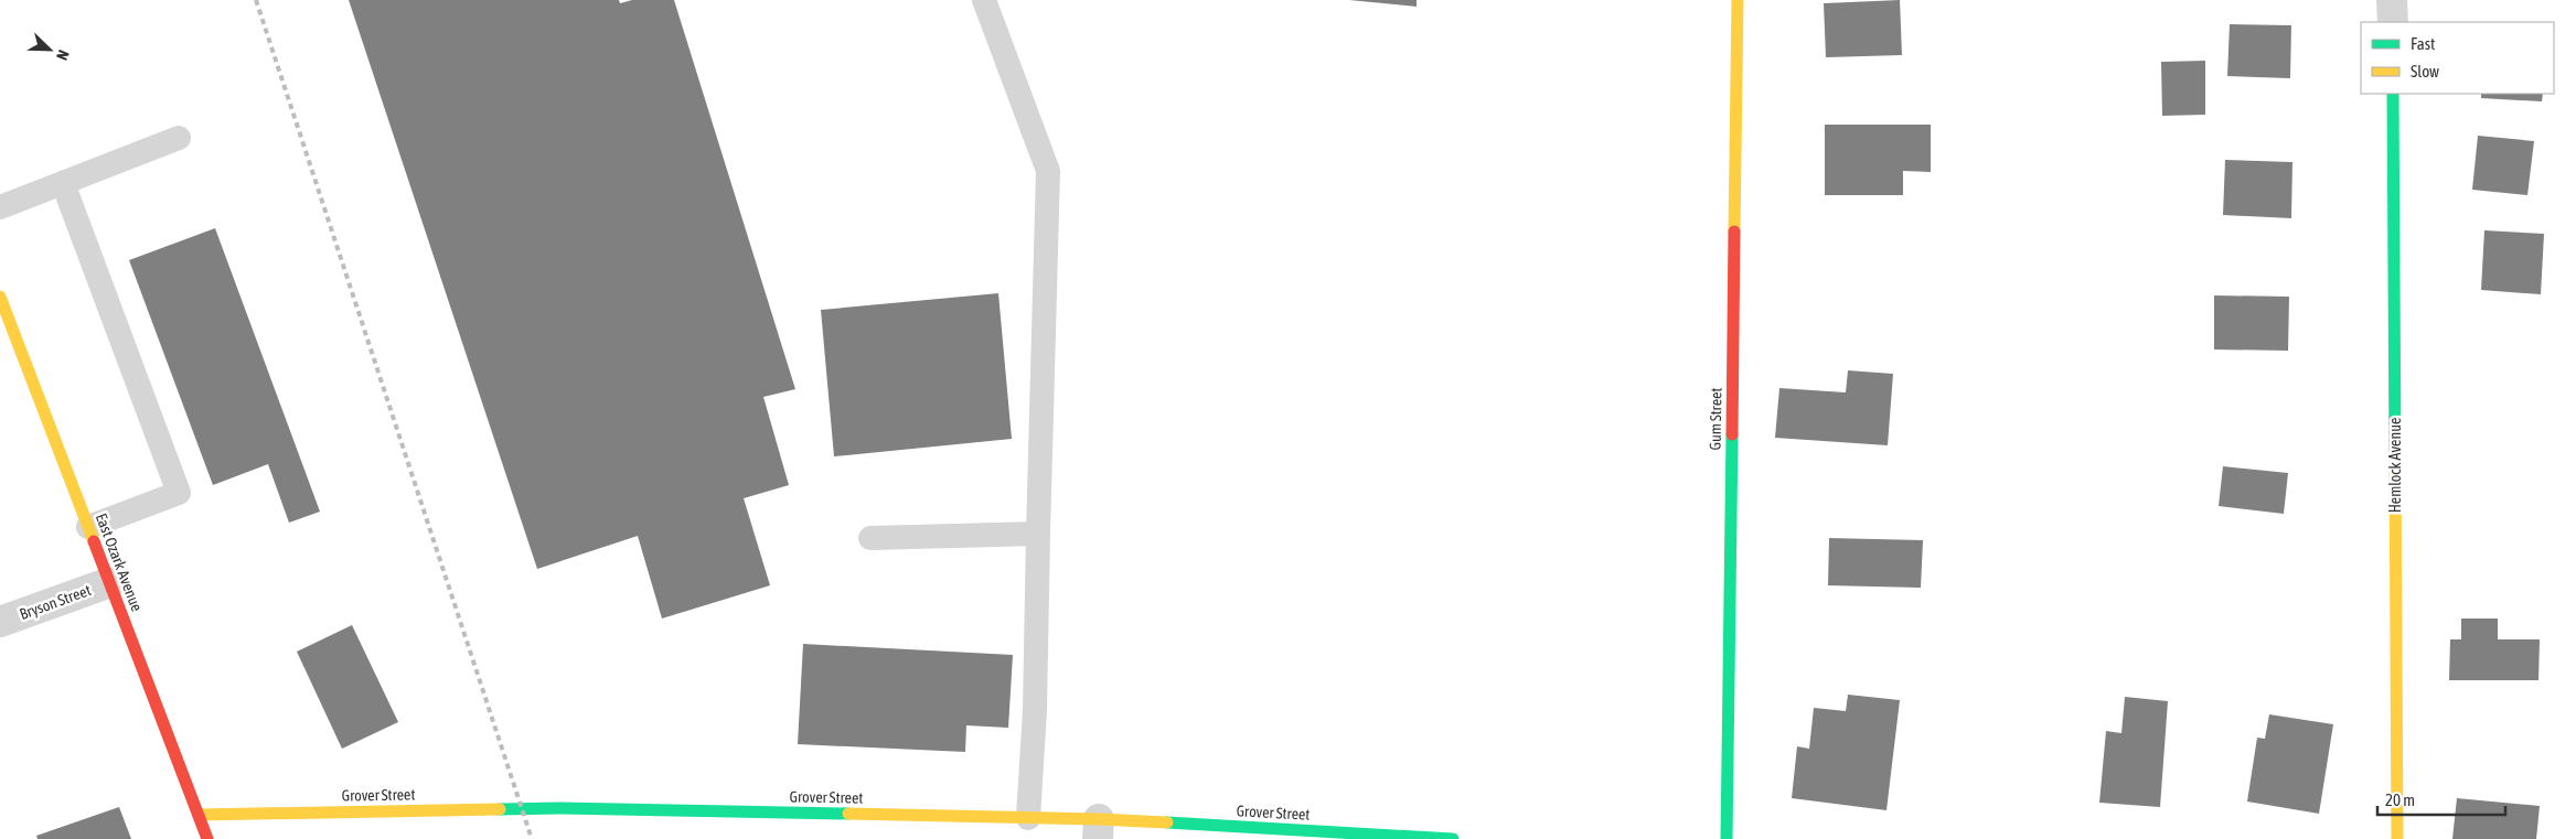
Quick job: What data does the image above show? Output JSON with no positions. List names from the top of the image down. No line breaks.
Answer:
{"streets":{"street":["Gum Street","Hemlock Avenue","East Ozark Avenue","Bryson Street","Grover Street"]},"crossings":[["East Ozark Avenue","Bryson Street"],["East Ozark Avenue","Grover Street"]],"legend":["Fast","Slow"],"scale_bar":"20 m","north":"bottom right"}
